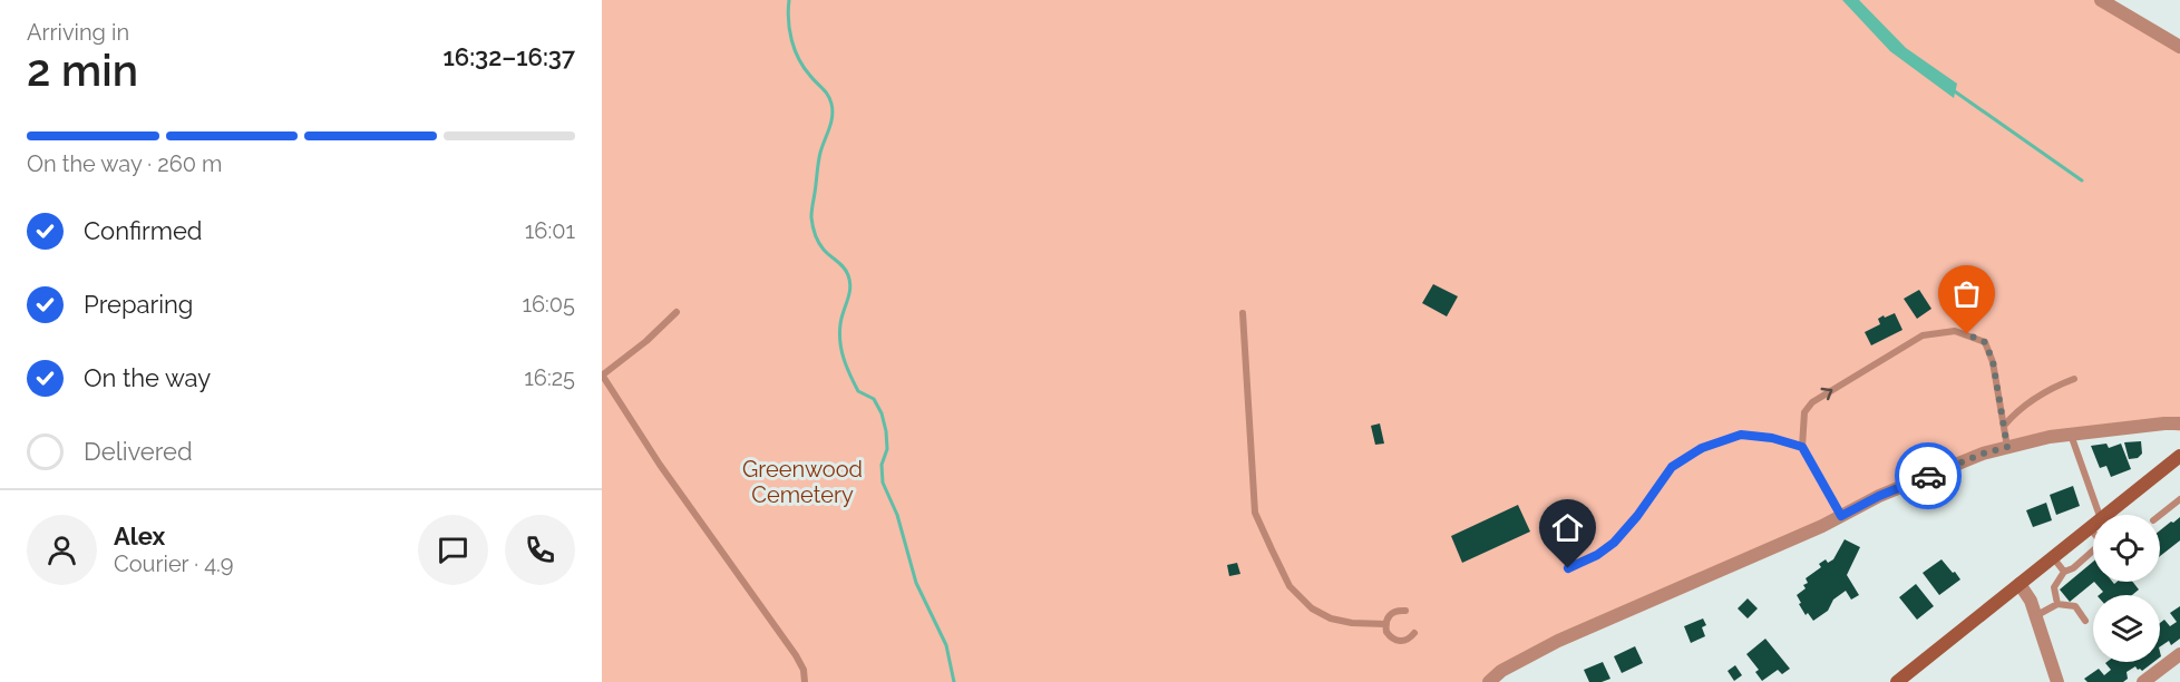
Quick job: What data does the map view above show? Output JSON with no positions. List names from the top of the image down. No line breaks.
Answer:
{"parks":["Greenwood Cemetery"],"page":{"heading":["2 min","Arriving in","16:32–16:37"],"panel":["Alex","Courier · 4.9"],"bar":"On the way · 260 m","list":[["Confirmed","16:01"],["Preparing","16:05"],["On the way","16:25"],"Delivered"]}}
